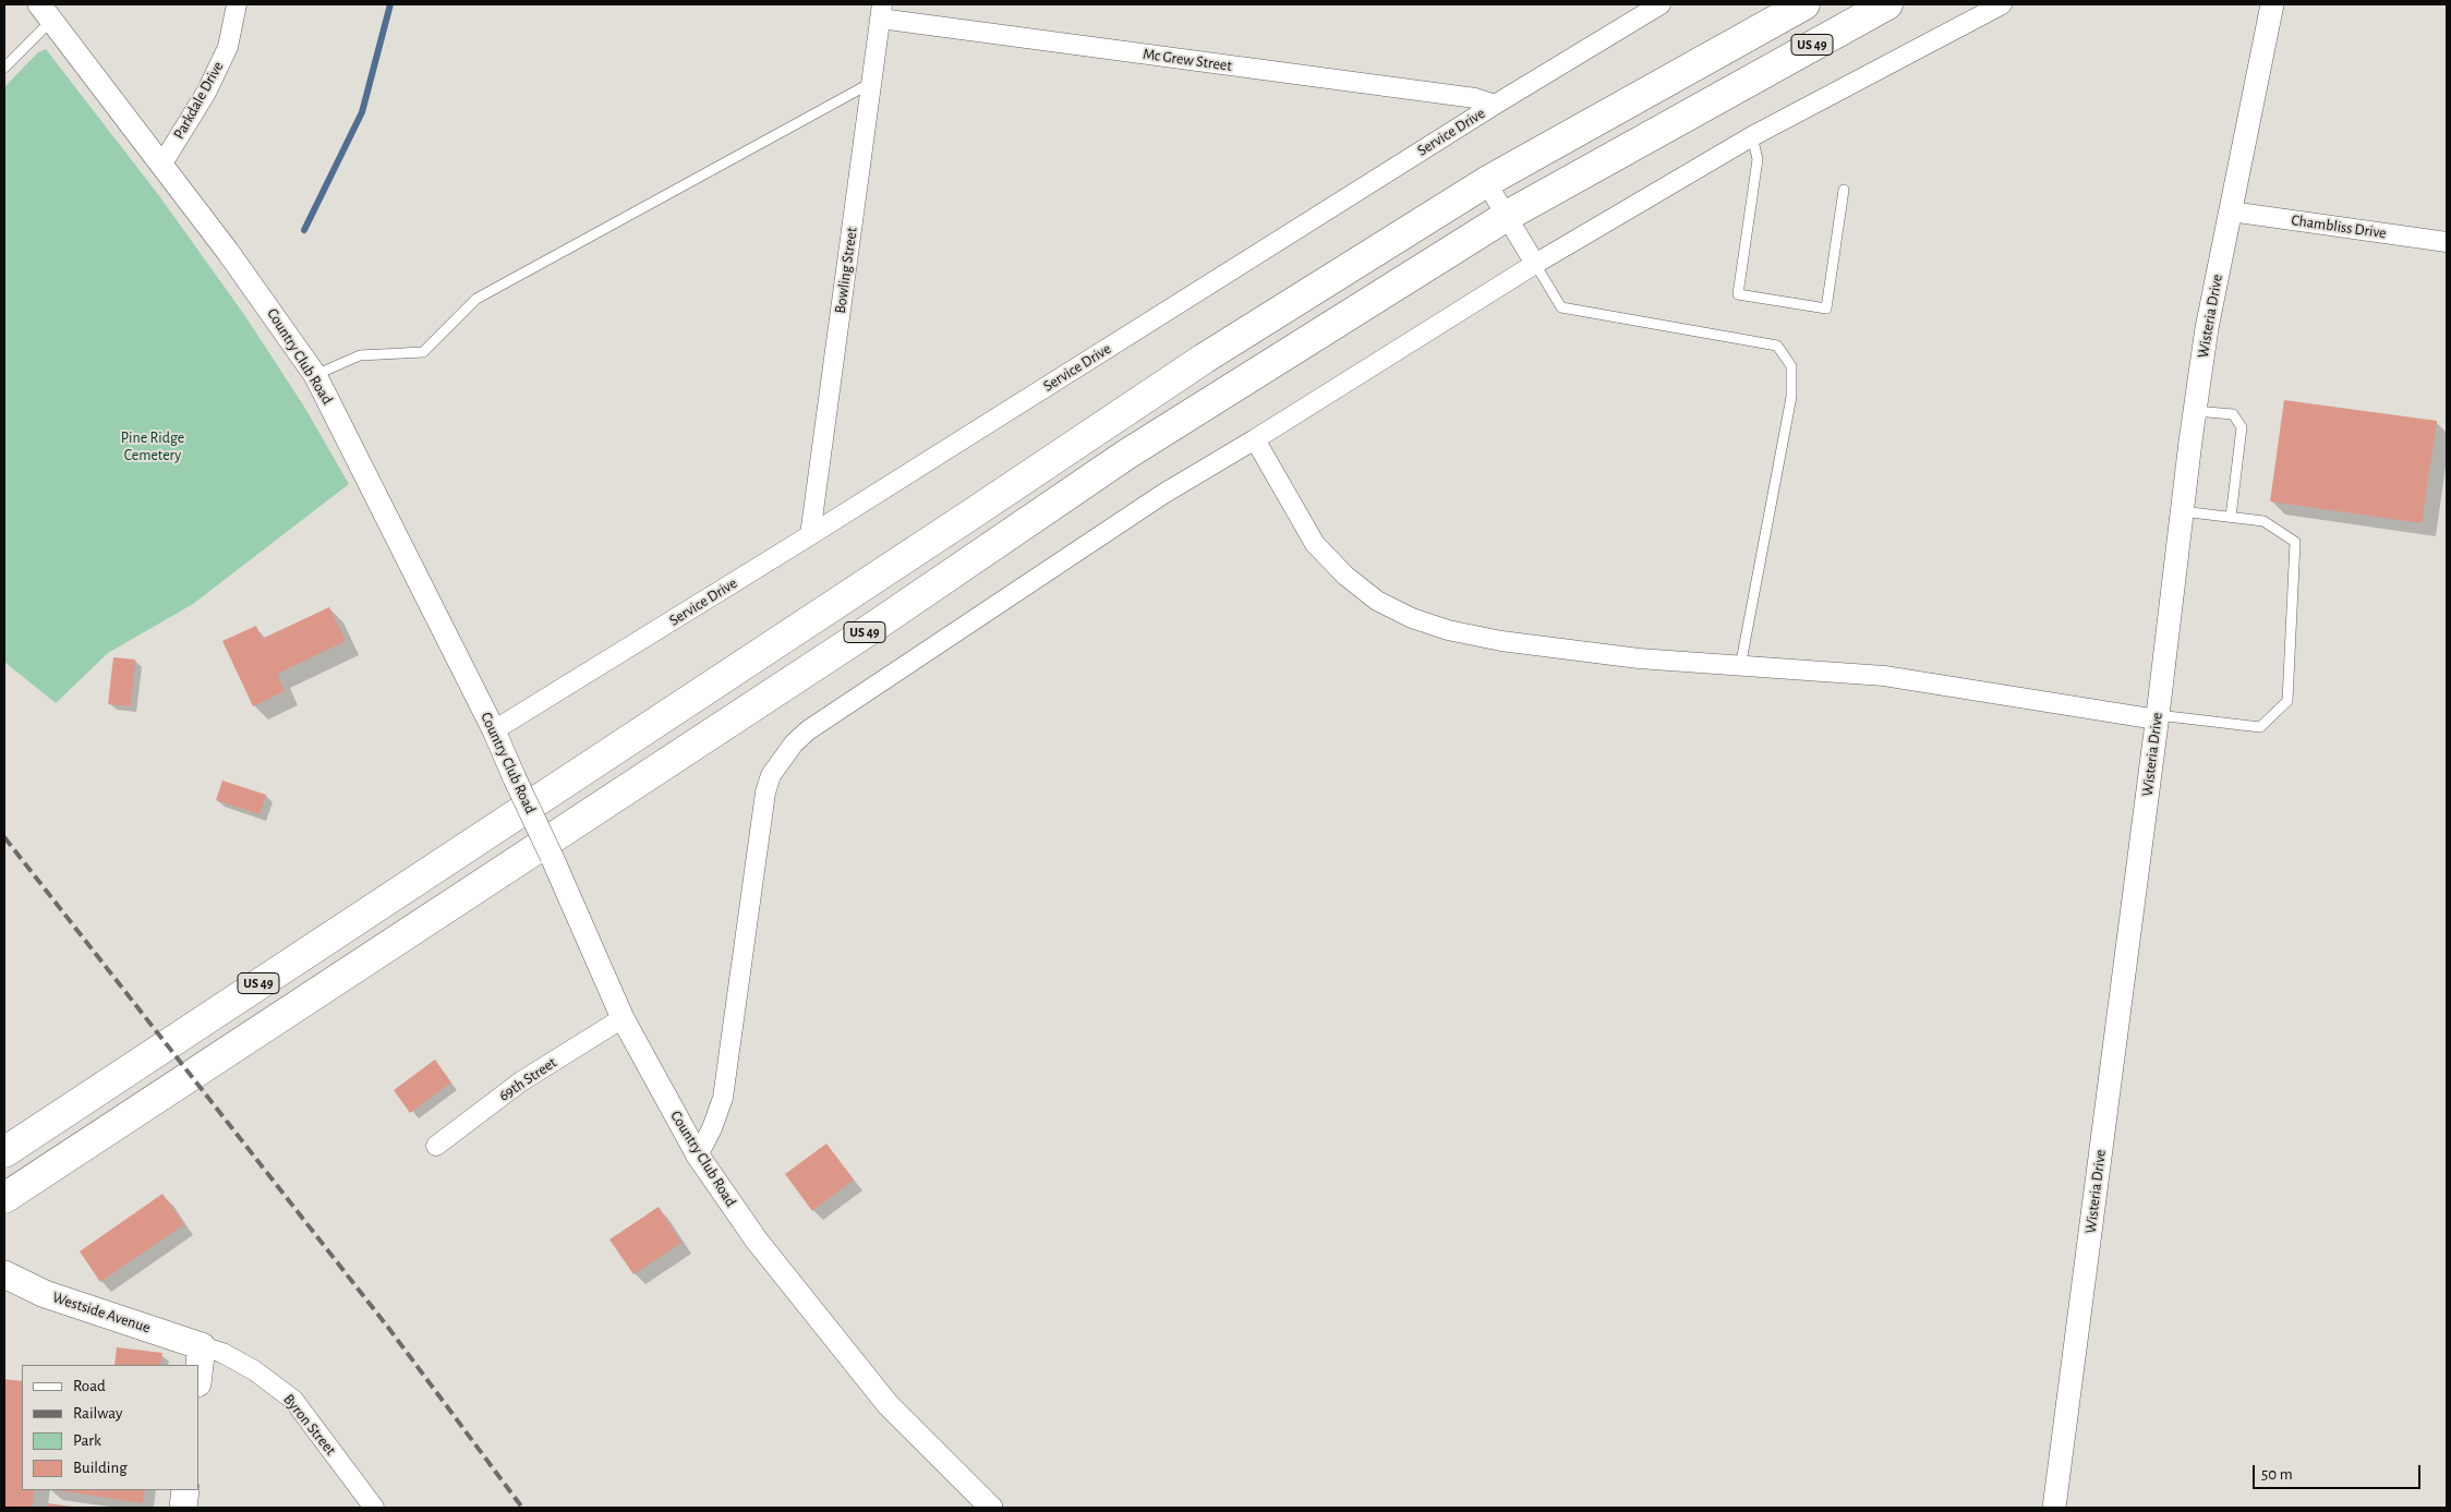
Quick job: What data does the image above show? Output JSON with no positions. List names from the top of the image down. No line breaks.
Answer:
{"streets":{"main road":["US 49","Westside Avenue"],"street":["Mc Grew Street","Parkdale Drive","Service Drive","Chambliss Drive","Bowling Street","Wisteria Drive","Country Club Road","69th Street","Byron Street"]},"crossings":[["Mc Grew Street","Service Drive"],["Mc Grew Street","Bowling Street"],["Parkdale Drive","Country Club Road"],["Service Drive","Bowling Street"],["Service Drive","Country Club Road"],["Chambliss Drive","Wisteria Drive"],["Country Club Road","69th Street"],["Westside Avenue","Byron Street"]],"parks":["Pine Ridge Cemetery"],"legend":["Road","Railway","Park","Building"],"scale_bar":"50 m"}
